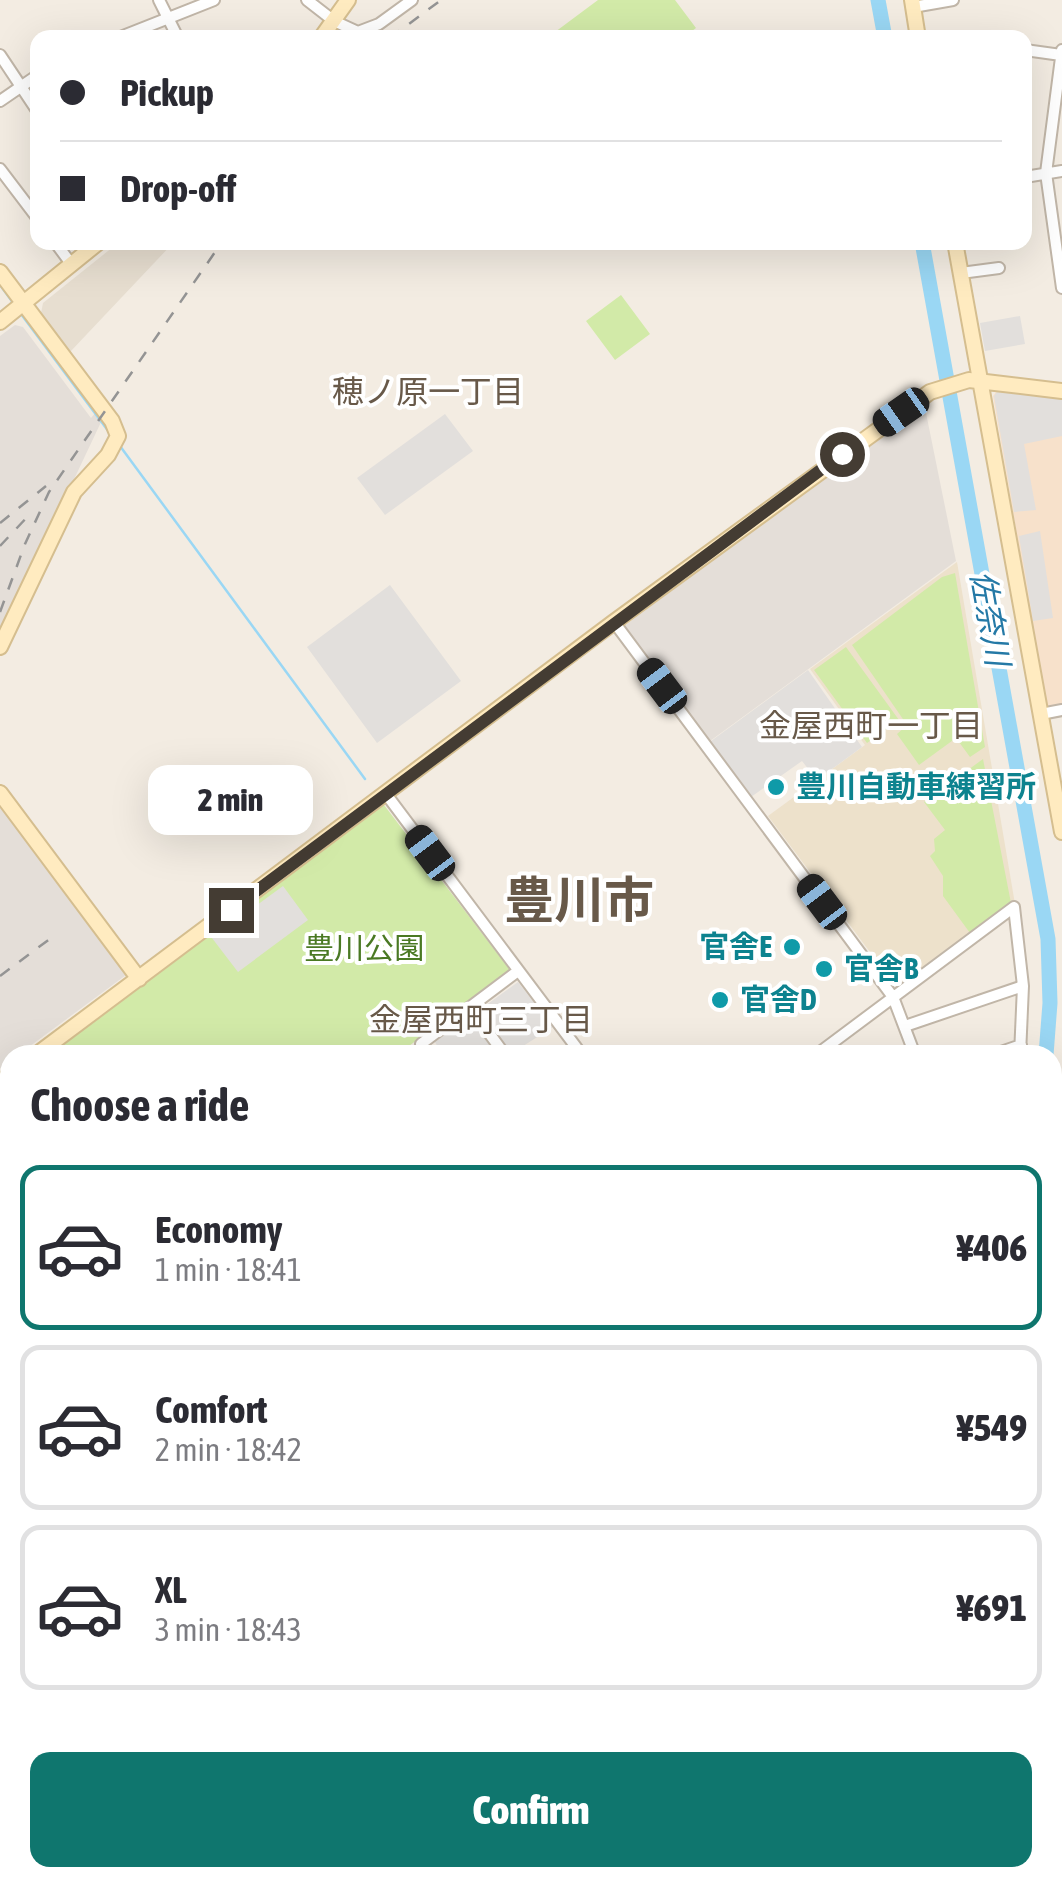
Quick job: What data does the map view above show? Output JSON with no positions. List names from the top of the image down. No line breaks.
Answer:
{"districts":["穂ノ原一丁目","金屋西町一丁目","豊川市","金屋西町三丁目"],"water":["佐奈川"],"parks":["豊川公園"],"places":["豊川自動車練習所","官舎E","官舎B","官舎D"],"page":{"banner":["Pickup","Drop-off"],"bubble":"2 min","heading":"Choose a ride","list":[{"name":"Economy","note":"1 min · 18:41","value":"¥406"},{"name":"Comfort","note":"2 min · 18:42","value":"¥549"},{"name":"XL","note":"3 min · 18:43","value":"¥691"}],"buttons":"Confirm"}}
